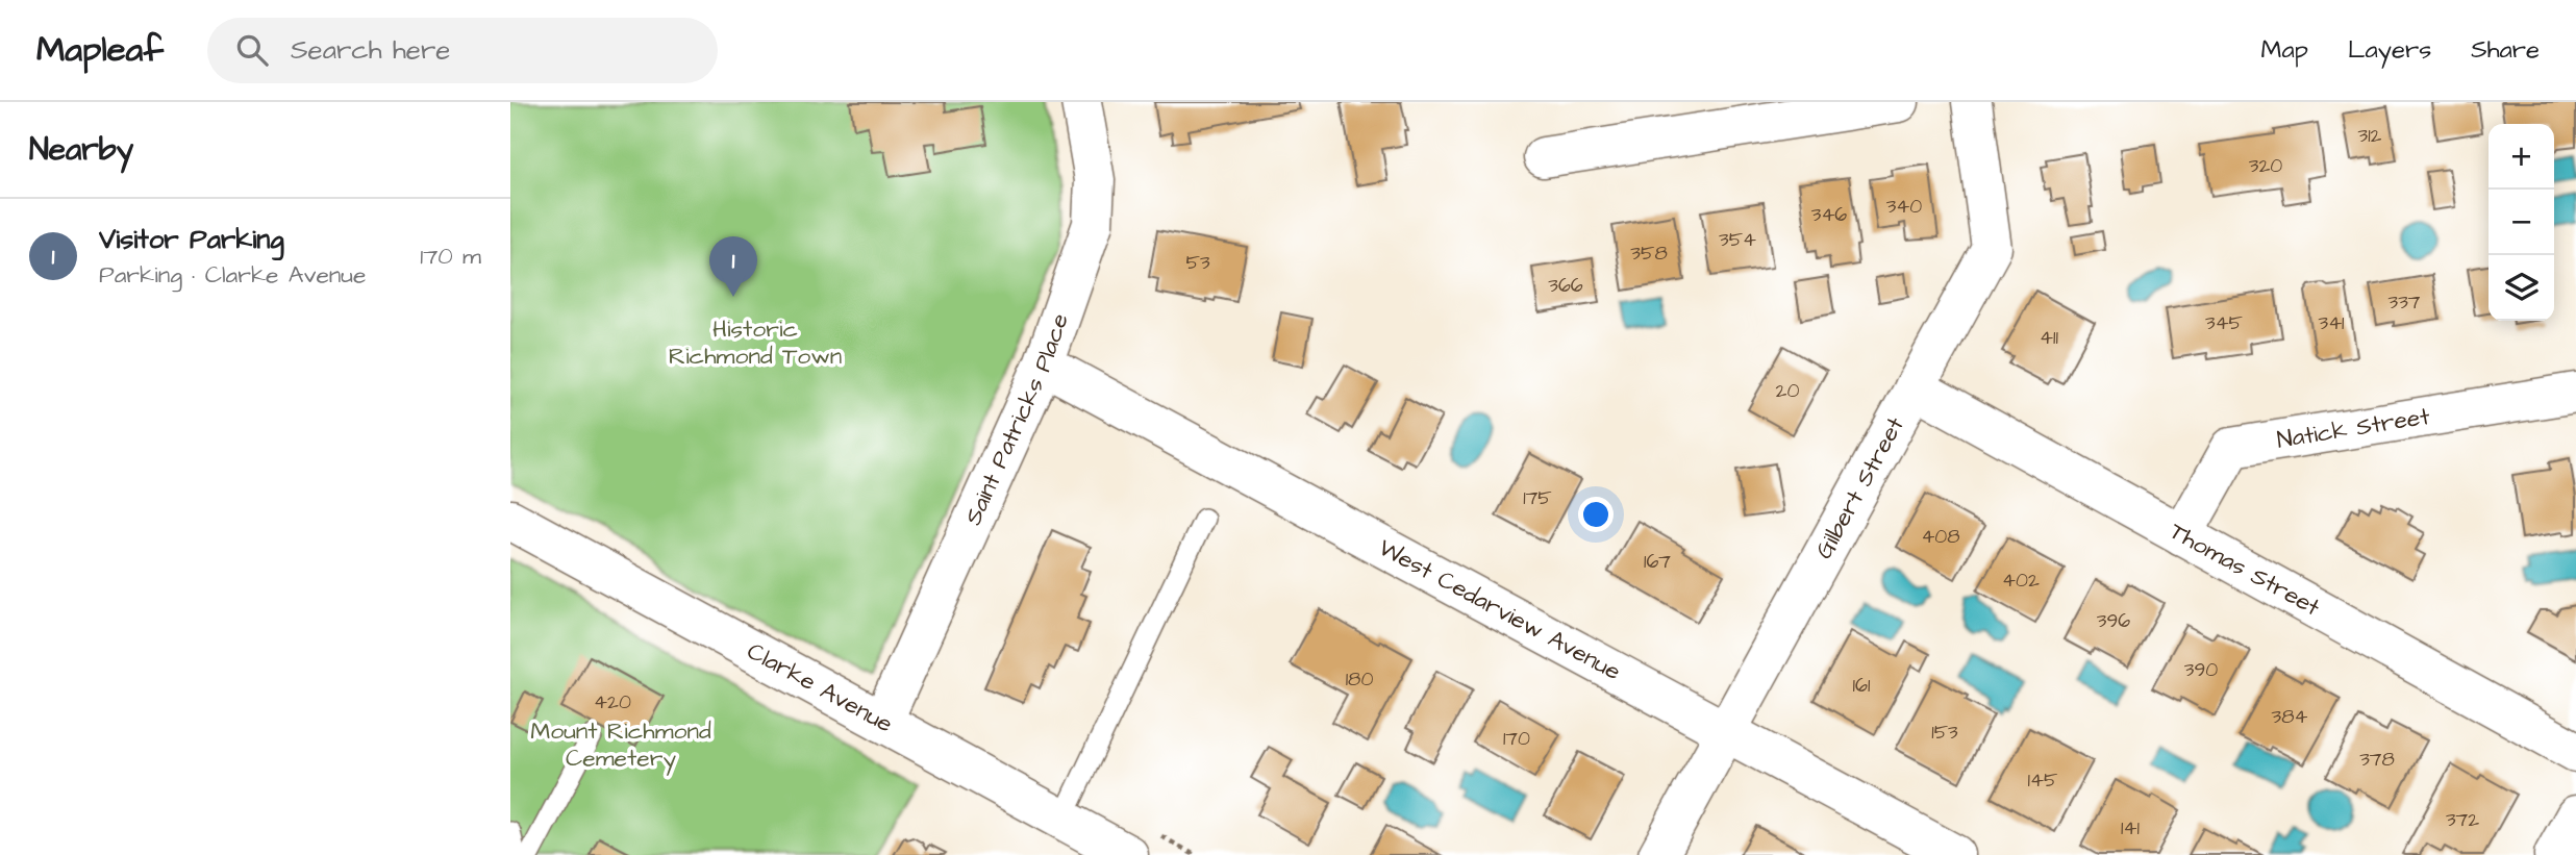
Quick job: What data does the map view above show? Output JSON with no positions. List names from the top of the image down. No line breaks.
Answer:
{"streets":{"street":["Saint Patricks Place","Natick Street","Gilbert Street","Thomas Street","West Cedarview Avenue","Clarke Avenue"]},"crossings":[["Saint Patricks Place","West Cedarview Avenue"],["Saint Patricks Place","Clarke Avenue"],["Natick Street","Thomas Street"],["Gilbert Street","Thomas Street"],["Gilbert Street","West Cedarview Avenue"]],"parks":["Historic Richmond Town","Mount Richmond Cemetery"],"house_numbers":["312","320","340","346","354","358","53","366","337","345","341","411","20","175","408","167","402","396","390","180","161","420","384","153","170","378","145","372","141"],"page":{"header":"Mapleaf","search":"Search here","nav":["Map","Layers","Share"],"heading":"Nearby","map_buttons":["+","−"],"list":[{"mark":"1","name":"Visitor Parking","note":"Parking · Clarke Avenue","value":"170 m"}],"pins":"1"}}
